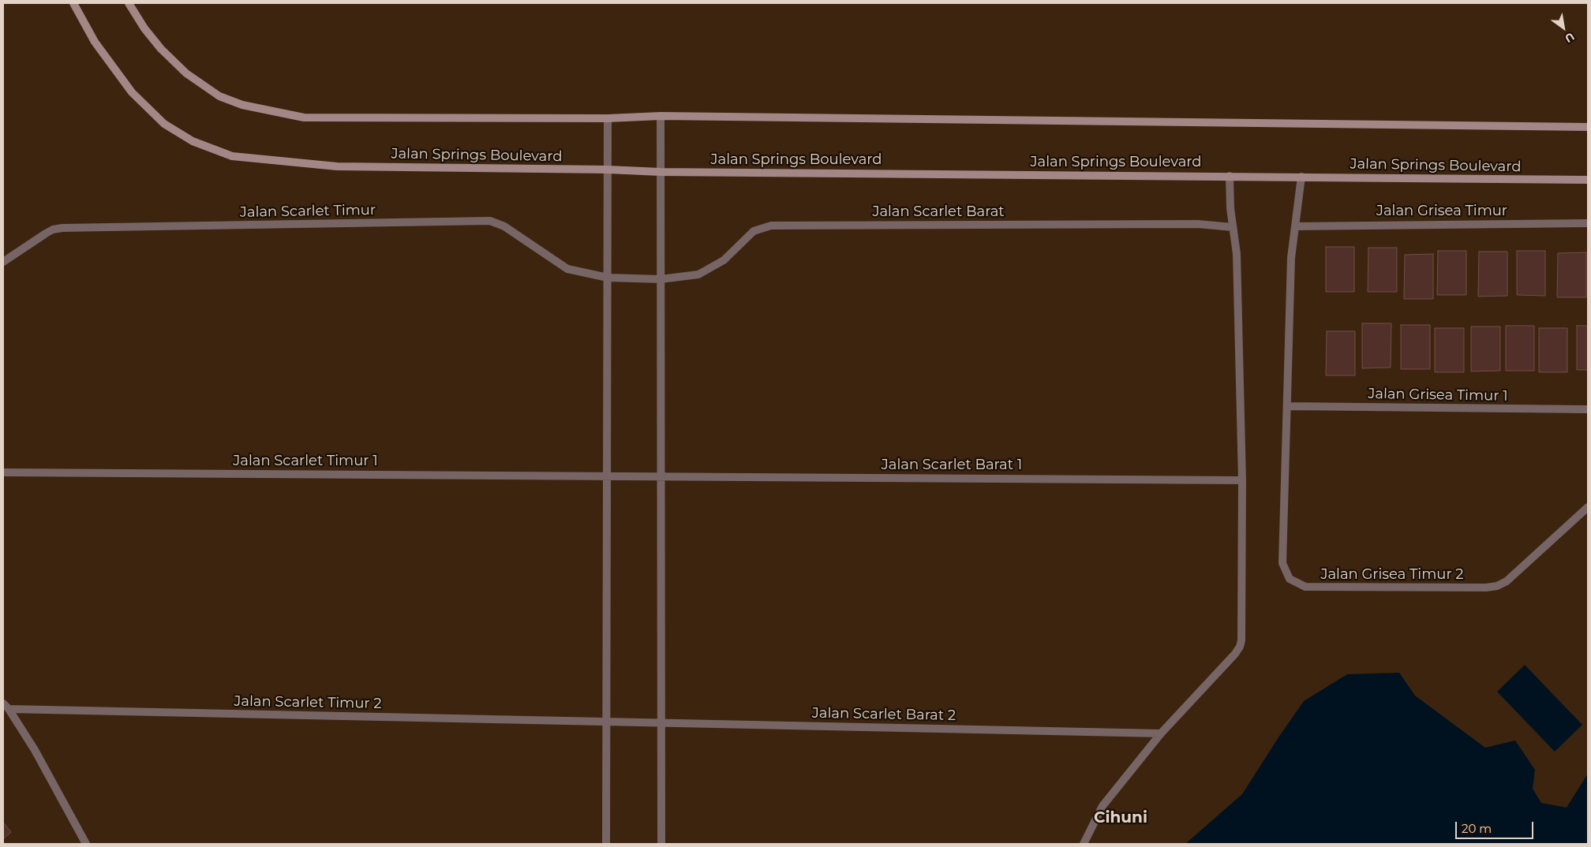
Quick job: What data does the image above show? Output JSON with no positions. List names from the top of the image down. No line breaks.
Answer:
{"streets":{"main road":["Jalan Springs Boulevard"],"street":["Jalan Scarlet Timur","Jalan Grisea Timur","Jalan Scarlet Barat","Jalan Grisea Timur 1","Jalan Scarlet Timur 1","Jalan Scarlet Barat 1","Jalan Grisea Timur 2","Jalan Scarlet Timur 2","Jalan Scarlet Barat 2"]},"crossings":[["Jalan Scarlet Timur","Jalan Scarlet Barat"],["Jalan Grisea Timur 1","Jalan Grisea Timur 2"],["Jalan Scarlet Timur 1","Jalan Scarlet Barat 1"],["Jalan Scarlet Timur 2","Jalan Scarlet Barat 2"]],"districts":["Cihuni"],"scale_bar":"20 m","north":"bottom right"}
